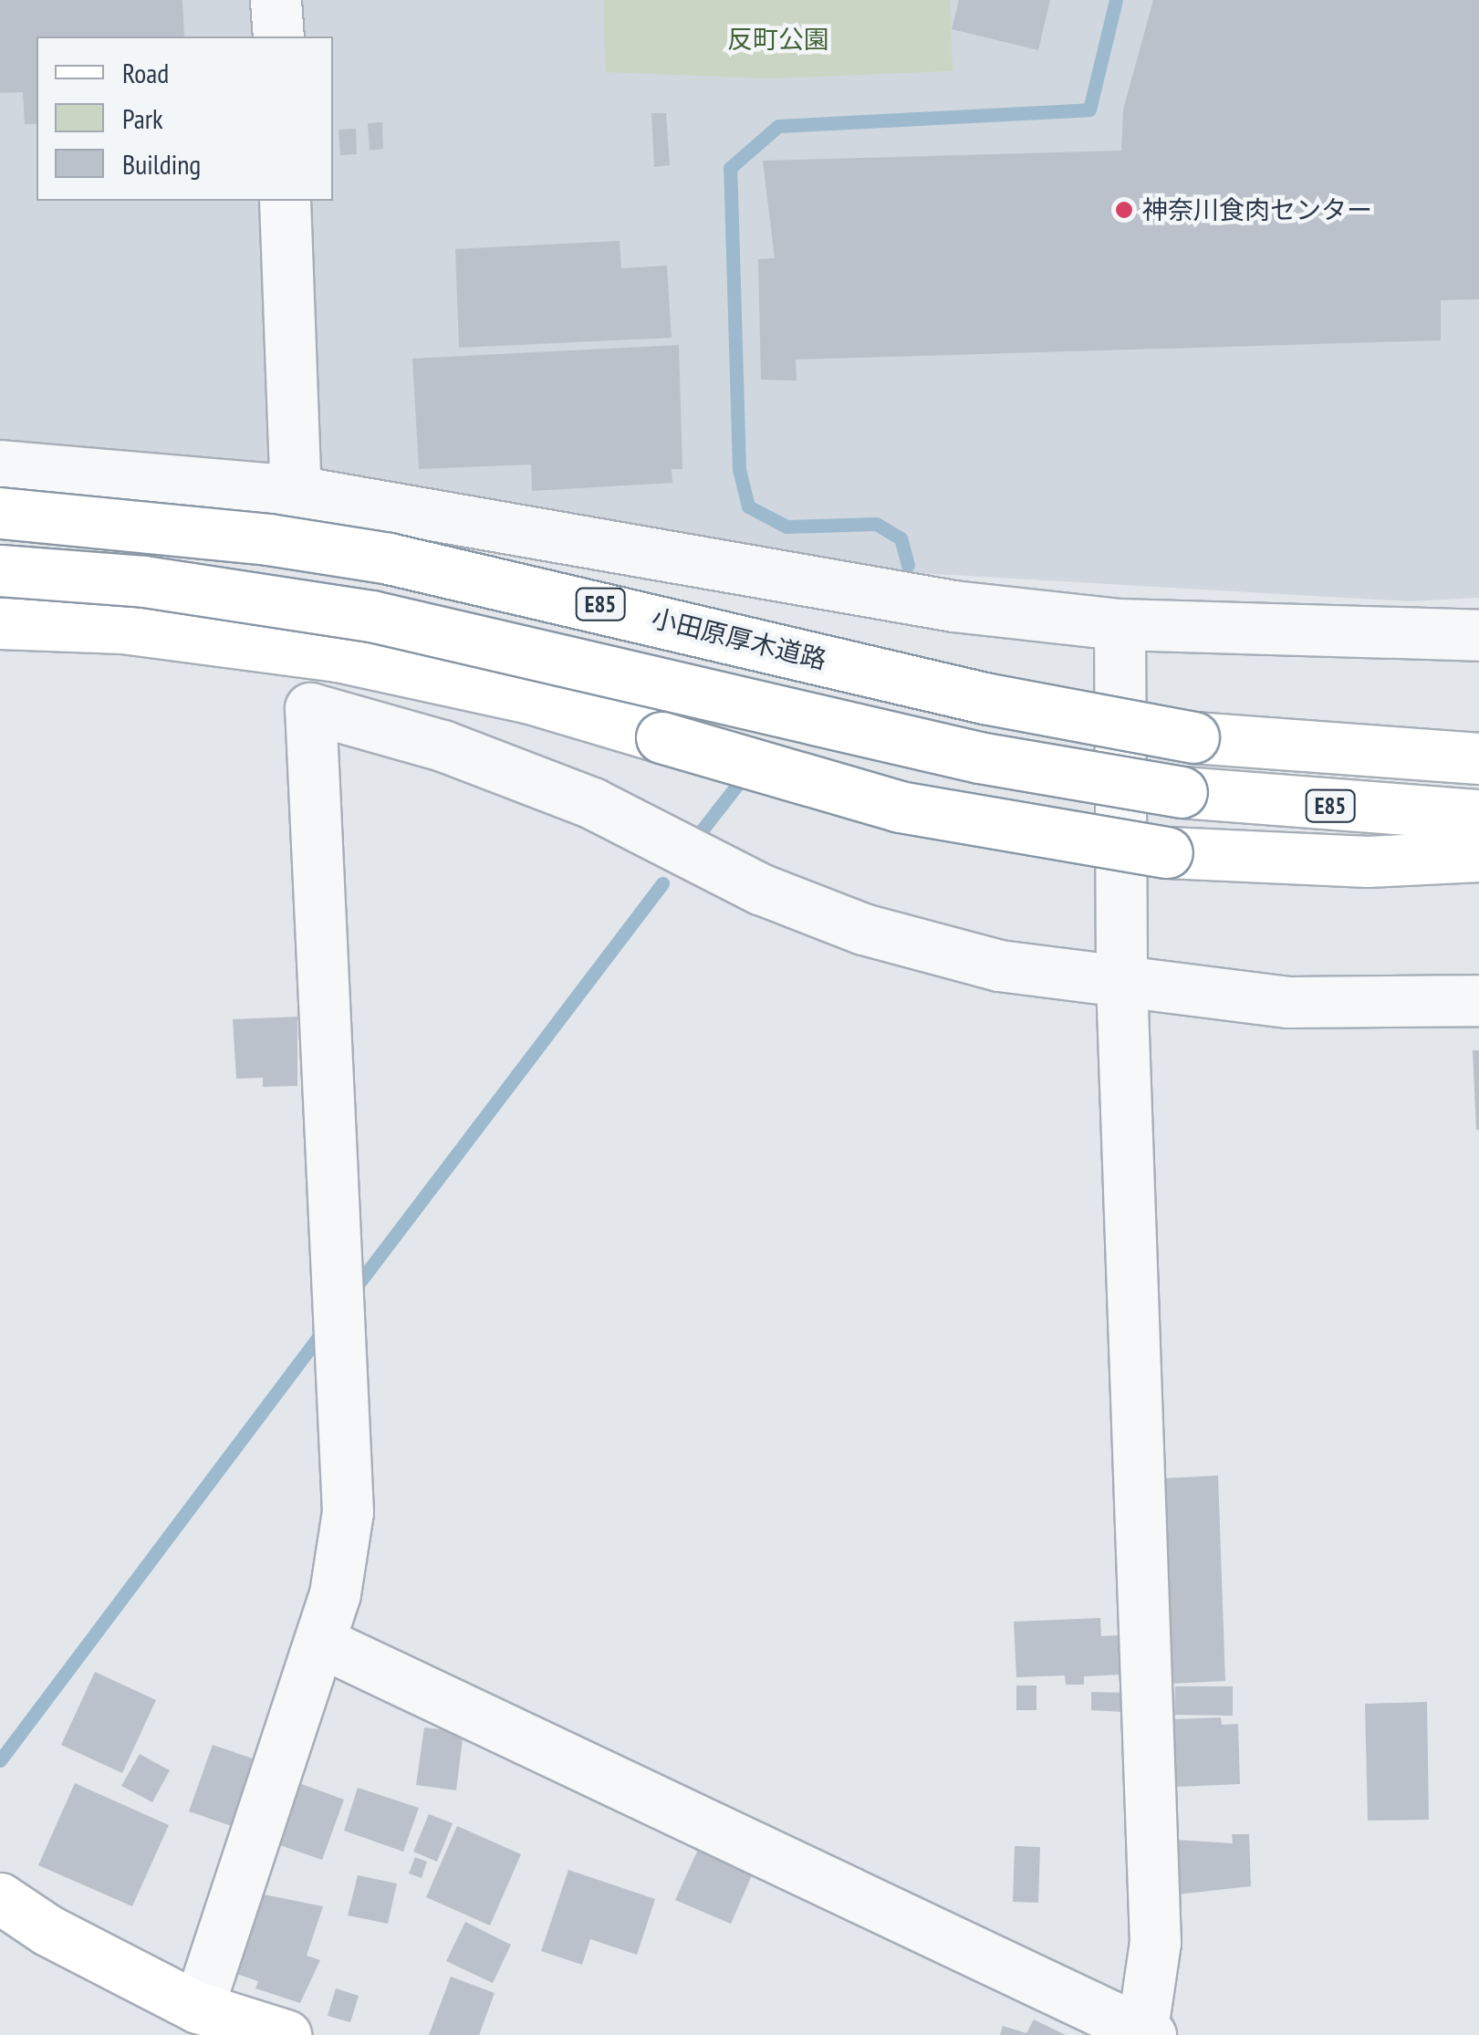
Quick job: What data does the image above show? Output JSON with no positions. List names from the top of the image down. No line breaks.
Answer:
{"streets":{"main road":["E85","小田原厚木道路"]},"parks":["反町公園"],"places":["神奈川食肉センター"],"legend":["Road","Park","Building"]}
